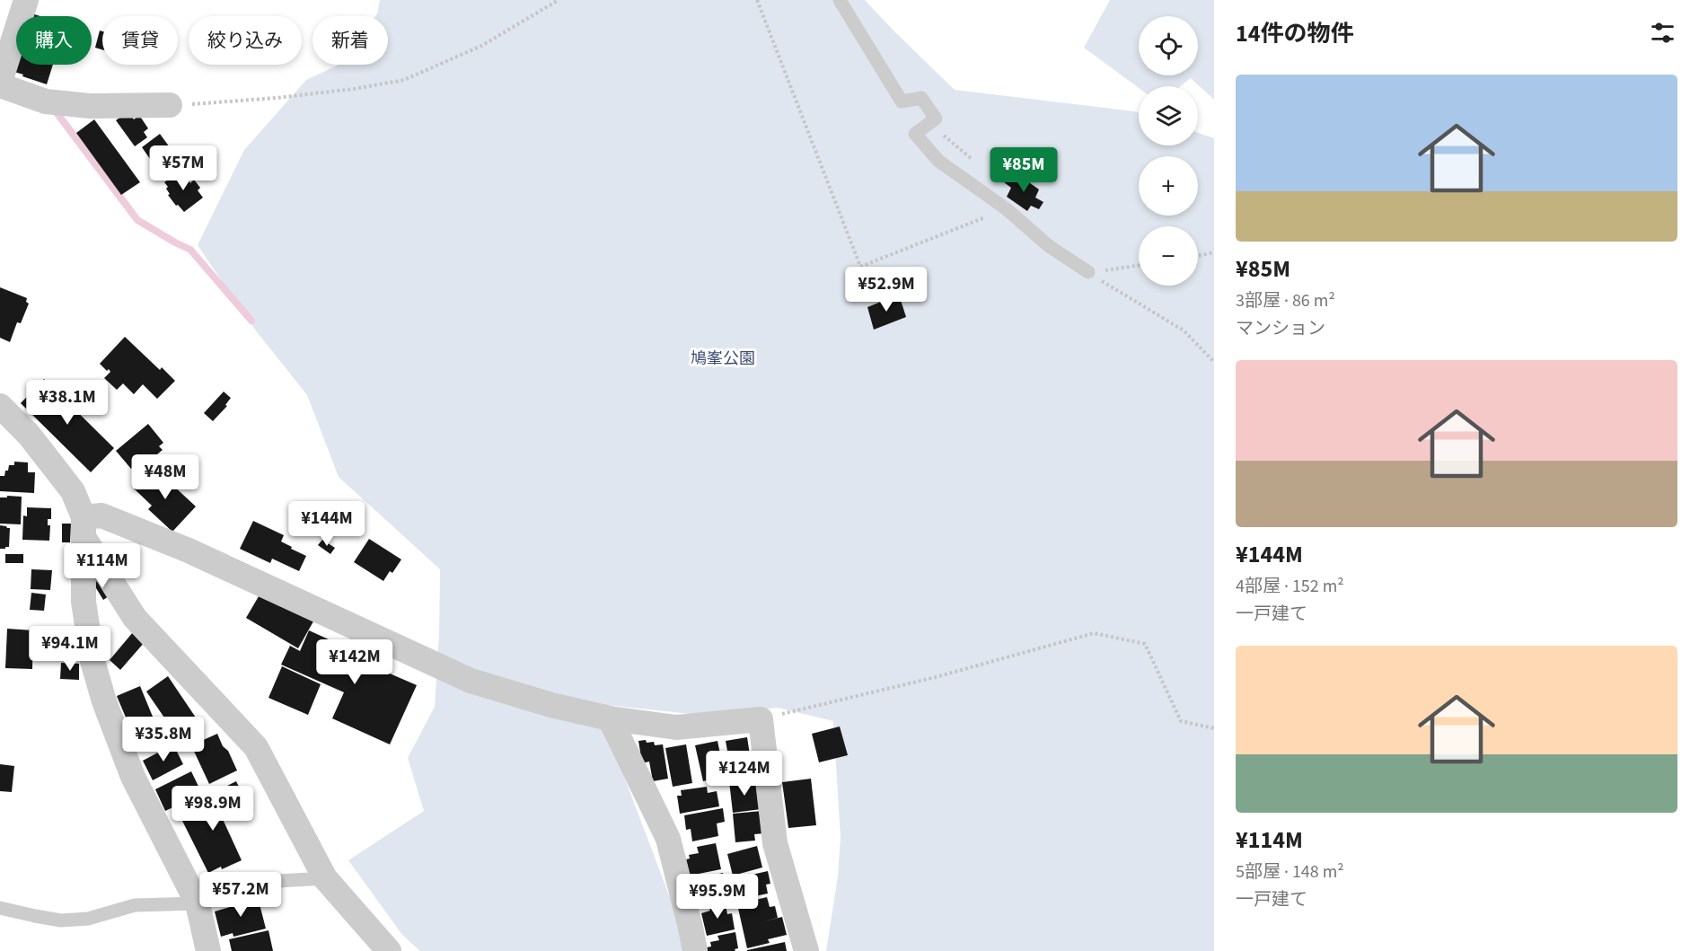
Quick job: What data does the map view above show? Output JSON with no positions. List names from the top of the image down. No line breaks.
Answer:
{"parks":["鳩峯公園"],"page":{"heading":"14件の物件","map_buttons":["+","−"],"chip":["購入","賃貸","絞り込み","新着"],"list":[{"name":"¥85M","note":"3部屋 · 86 m² · マンション"},{"name":"¥144M","note":"4部屋 · 152 m² · 一戸建て"},{"name":"¥114M","note":"5部屋 · 148 m² · 一戸建て"}],"price":["¥57M","¥85M","¥52.9M","¥38.1M","¥48M","¥144M","¥114M","¥94.1M","¥142M","¥35.8M","¥124M","¥98.9M","¥57.2M","¥95.9M"]}}
